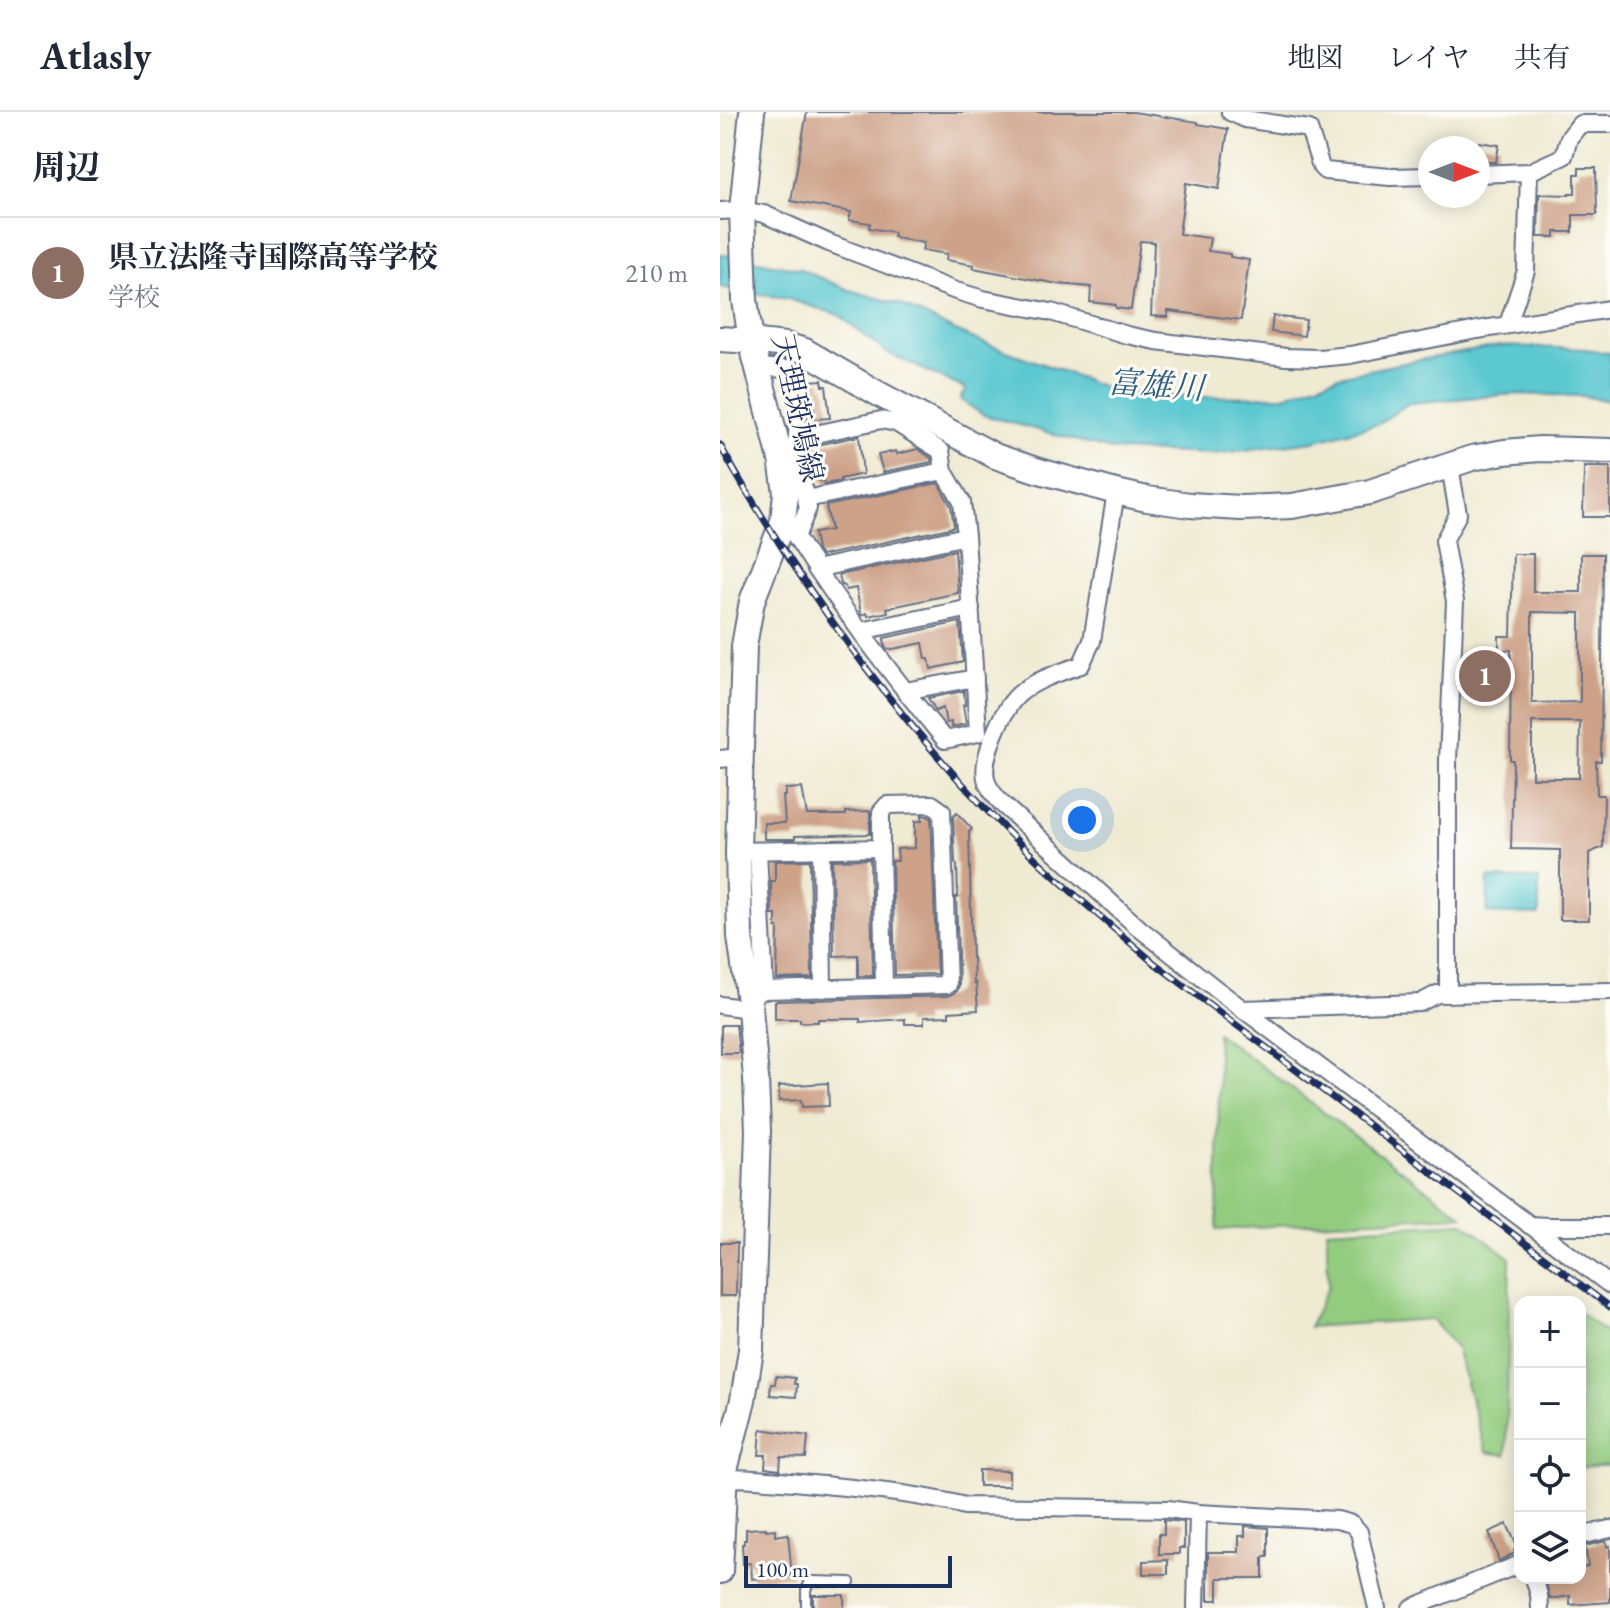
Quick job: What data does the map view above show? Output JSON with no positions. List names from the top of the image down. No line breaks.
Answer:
{"streets":{"main road":["天理斑鳩線"]},"water":["富雄川"],"scale_bar":"100 m","north":"right","page":{"header":"Atlasly","nav":["地図","レイヤ","共有"],"heading":"周辺","list":[{"mark":"1","name":"県立法隆寺国際高等学校","note":"学校","value":"210 m"}],"pins":"1","map_buttons":["+","−"],"scale":"100 m"}}
